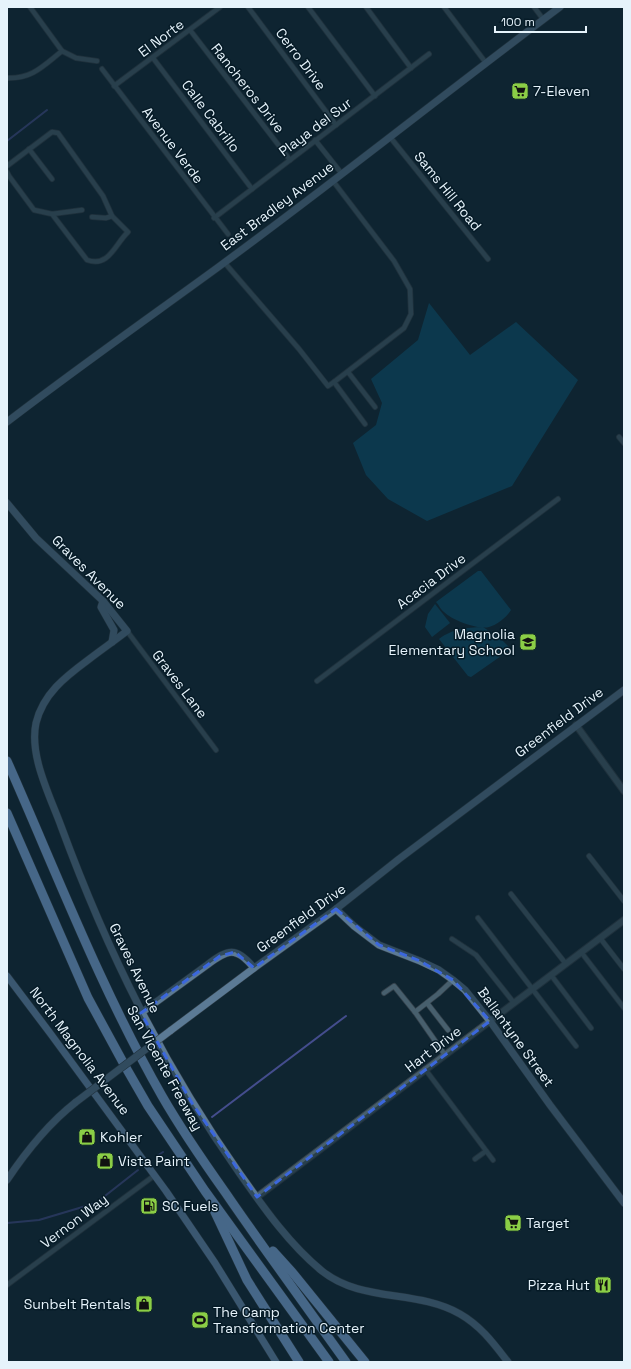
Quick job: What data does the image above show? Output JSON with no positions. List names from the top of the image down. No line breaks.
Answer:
{"streets":{"highway":["San Vicente Freeway"],"main road":["East Bradley Avenue","Graves Avenue","Greenfield Drive","Ballantyne Street","North Magnolia Avenue"],"street":["El Norte","Cerro Drive","Rancheros Drive","Calle Cabrillo","Playa del Sur","Avenue Verde","Sams Hill Road","Acacia Drive","Graves Lane","Hart Drive","Vernon Way"]},"crossings":[["El Norte","Rancheros Drive"],["El Norte","Calle Cabrillo"],["El Norte","Avenue Verde"],["Cerro Drive","Playa del Sur"],["Rancheros Drive","Playa del Sur"],["Calle Cabrillo","Playa del Sur"],["Playa del Sur","Avenue Verde"],["Sams Hill Road","East Bradley Avenue"],["Graves Avenue","Graves Lane"],["Graves Avenue","Hart Drive"],["Greenfield Drive","Ballantyne Street"],["Ballantyne Street","Hart Drive"],["North Magnolia Avenue","Vernon Way"]],"places":{"supermarket":["7-Eleven","Target"],"school or university":["Magnolia Elementary School"],"shop":["Kohler","Vista Paint","Sunbelt Rentals"],"fuel station":["SC Fuels"],"restaurant":["Pizza Hut"],"sports":["The Camp Transformation Center"]},"scale_bar":"100 m"}
